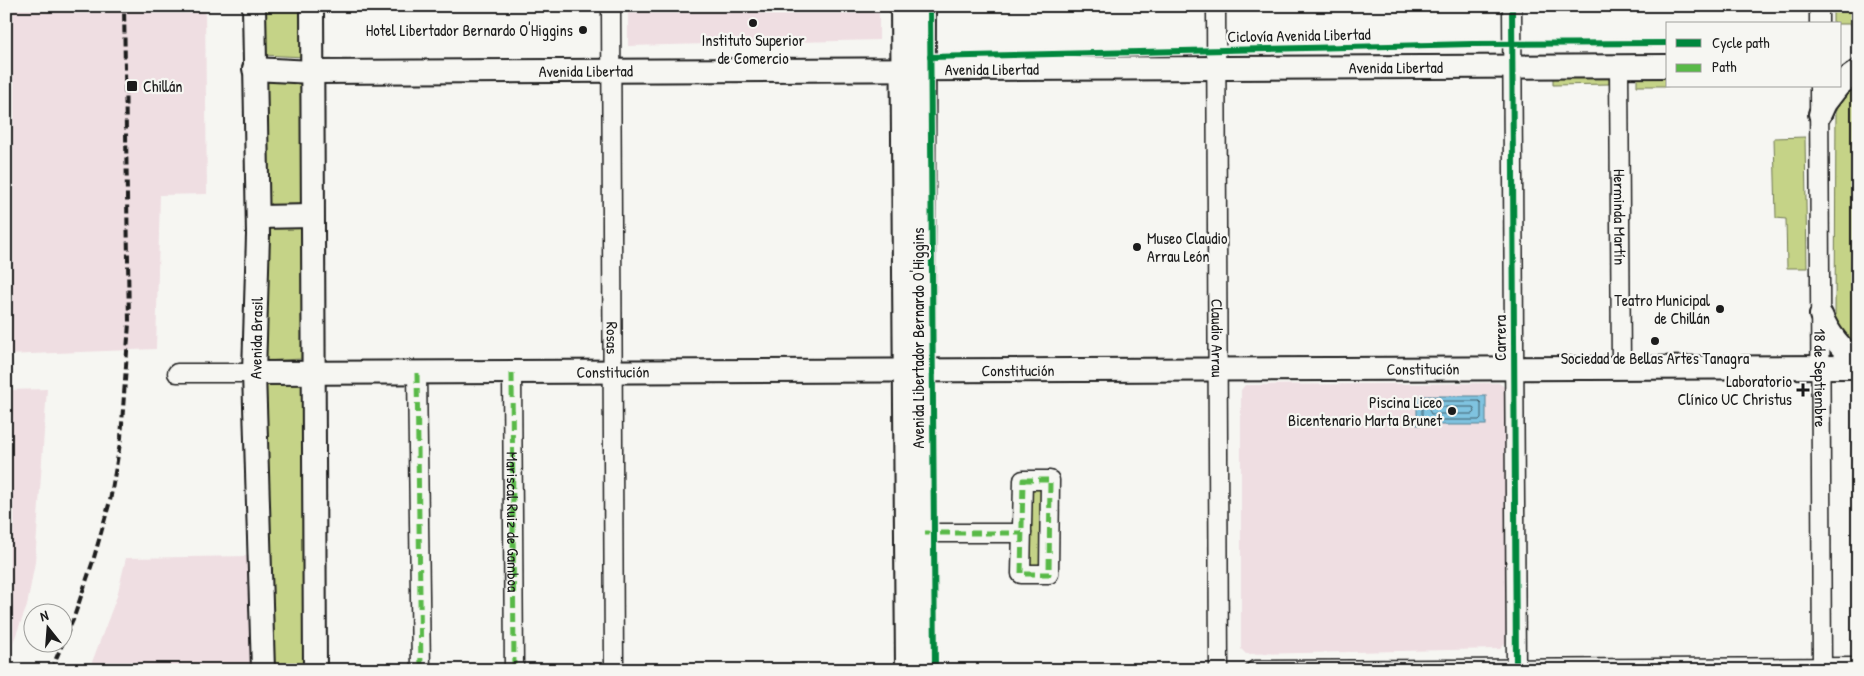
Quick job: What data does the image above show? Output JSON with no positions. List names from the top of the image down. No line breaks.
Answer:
{"streets":{"main road":["Avenida Libertad","Avenida Brasil","Avenida Libertador Bernardo O'Higgins","Constitución"],"street":["Herminda Martín","Rosas","Claudio Arrau","Carrera","18 de Septiembre","Mariscal Ruiz de Gamboa"],"cycle path":["Ciclovía Avenida Libertad"]},"crossings":[["Avenida Libertad","Herminda Martín"],["Avenida Libertad","Avenida Brasil"],["Avenida Libertad","Rosas"],["Avenida Libertad","Avenida Libertador Bernardo O'Higgins"],["Avenida Libertad","Claudio Arrau"],["Avenida Libertad","Carrera"],["Herminda Martín","Constitución"],["Avenida Brasil","Constitución"],["Rosas","Constitución"],["Avenida Libertador Bernardo O'Higgins","Constitución"],["Claudio Arrau","Constitución"],["Carrera","Constitución"],["Constitución","18 de Septiembre"],["Constitución","Mariscal Ruiz de Gamboa"]],"places":{"other":["Instituto Superior de Comercio","Hotel Libertador Bernardo O'Higgins","Museo Claudio Arrau León","Teatro Municipal de Chillán","Sociedad de Bellas Artes Tanagra","Piscina Liceo Bicentenario Marta Brunet"],"transit":["Chillán"],"health":["Laboratorio Clínico UC Christus"]},"legend":["Cycle path","Path"],"north":"top"}
